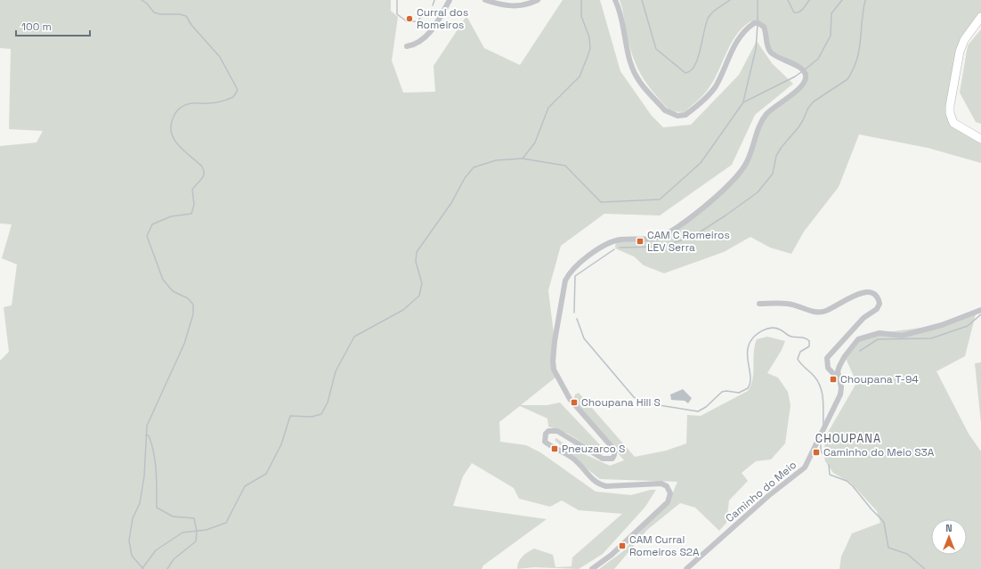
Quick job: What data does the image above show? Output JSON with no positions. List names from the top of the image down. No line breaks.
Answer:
{"streets":{"street":["Caminho do Meio"]},"districts":["CHOUPANA"],"places":{"other":["Curral dos Romeiros"],"transit":["CAM C Romeiros LEV Serra","Choupana T-94","Choupana Hill S","Pneuzarco S","Caminho do Meio S3A","CAM Curral Romeiros S2A"]},"scale_bar":"100 m","north":"top"}
